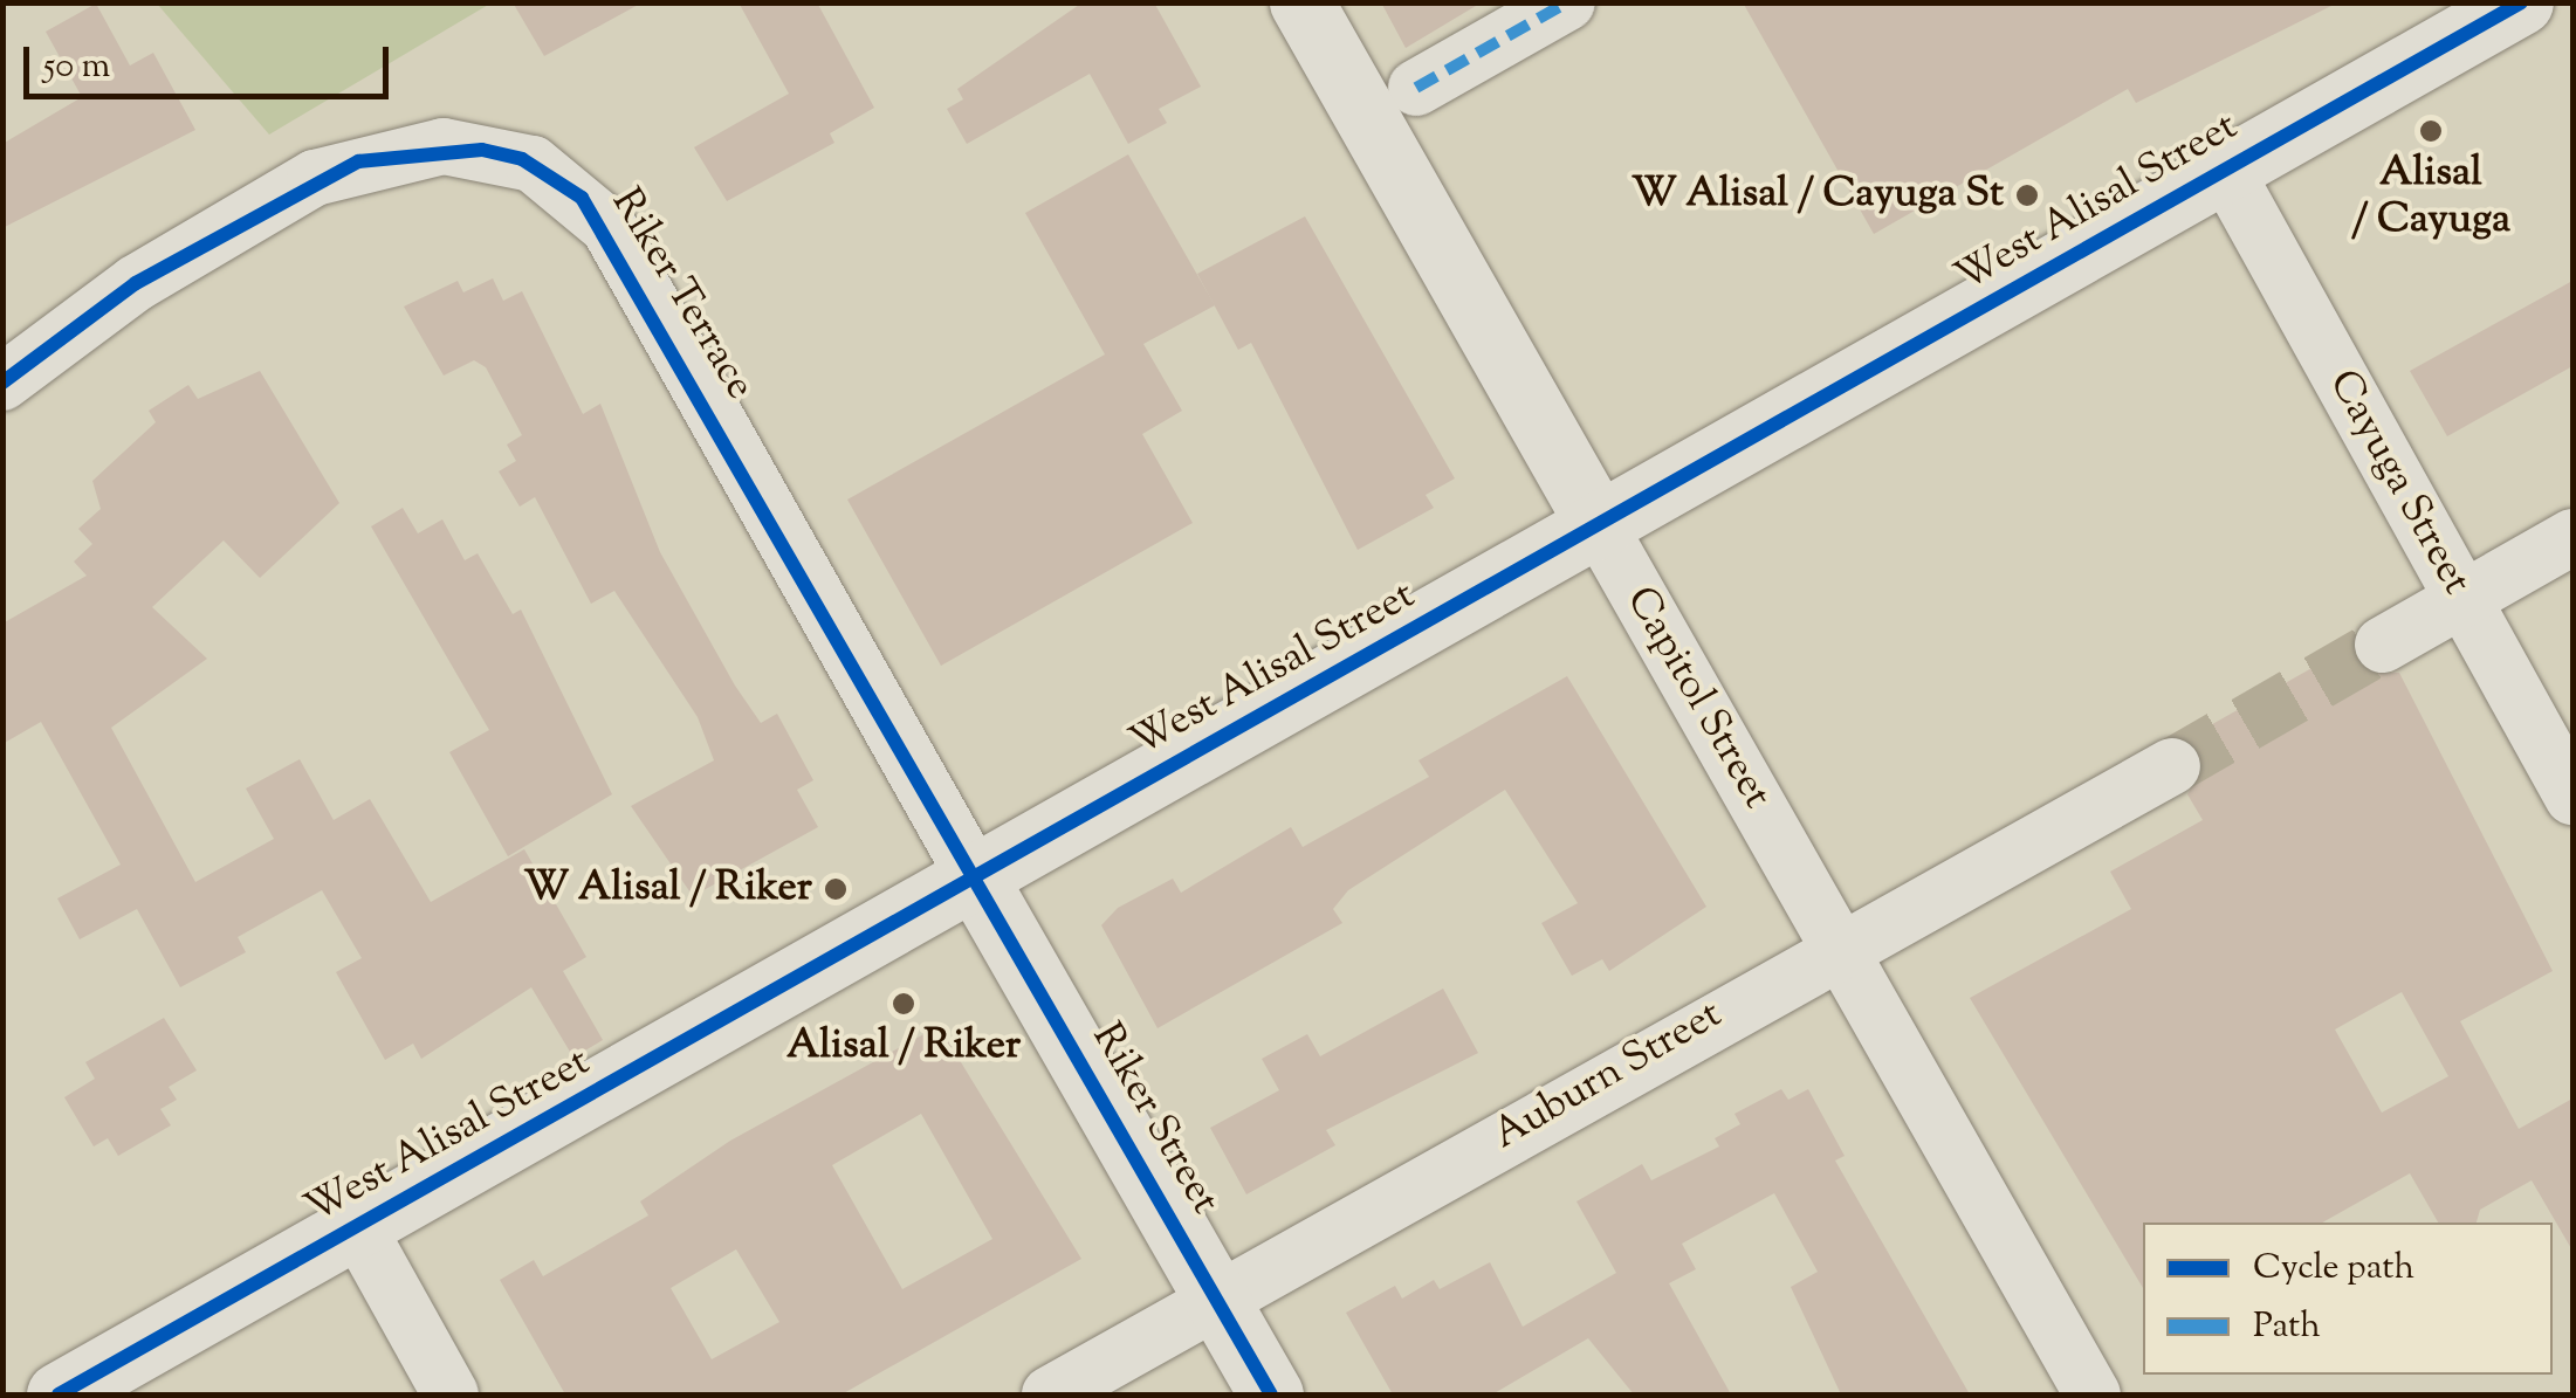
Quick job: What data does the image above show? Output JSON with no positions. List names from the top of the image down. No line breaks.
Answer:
{"streets":{"main road":["West Alisal Street","Capitol Street","Riker Street"],"street":["Riker Terrace","Cayuga Street","Auburn Street"]},"crossings":[["West Alisal Street","Riker Terrace"],["West Alisal Street","Cayuga Street"],["West Alisal Street","Capitol Street"],["West Alisal Street","Riker Street"],["Riker Terrace","Riker Street"],["Capitol Street","Auburn Street"],["Auburn Street","Riker Street"]],"places":["Alisal / Cayuga","W Alisal / Cayuga St","W Alisal / Riker","Alisal / Riker"],"legend":["Cycle path","Path"],"scale_bar":"50 m"}
